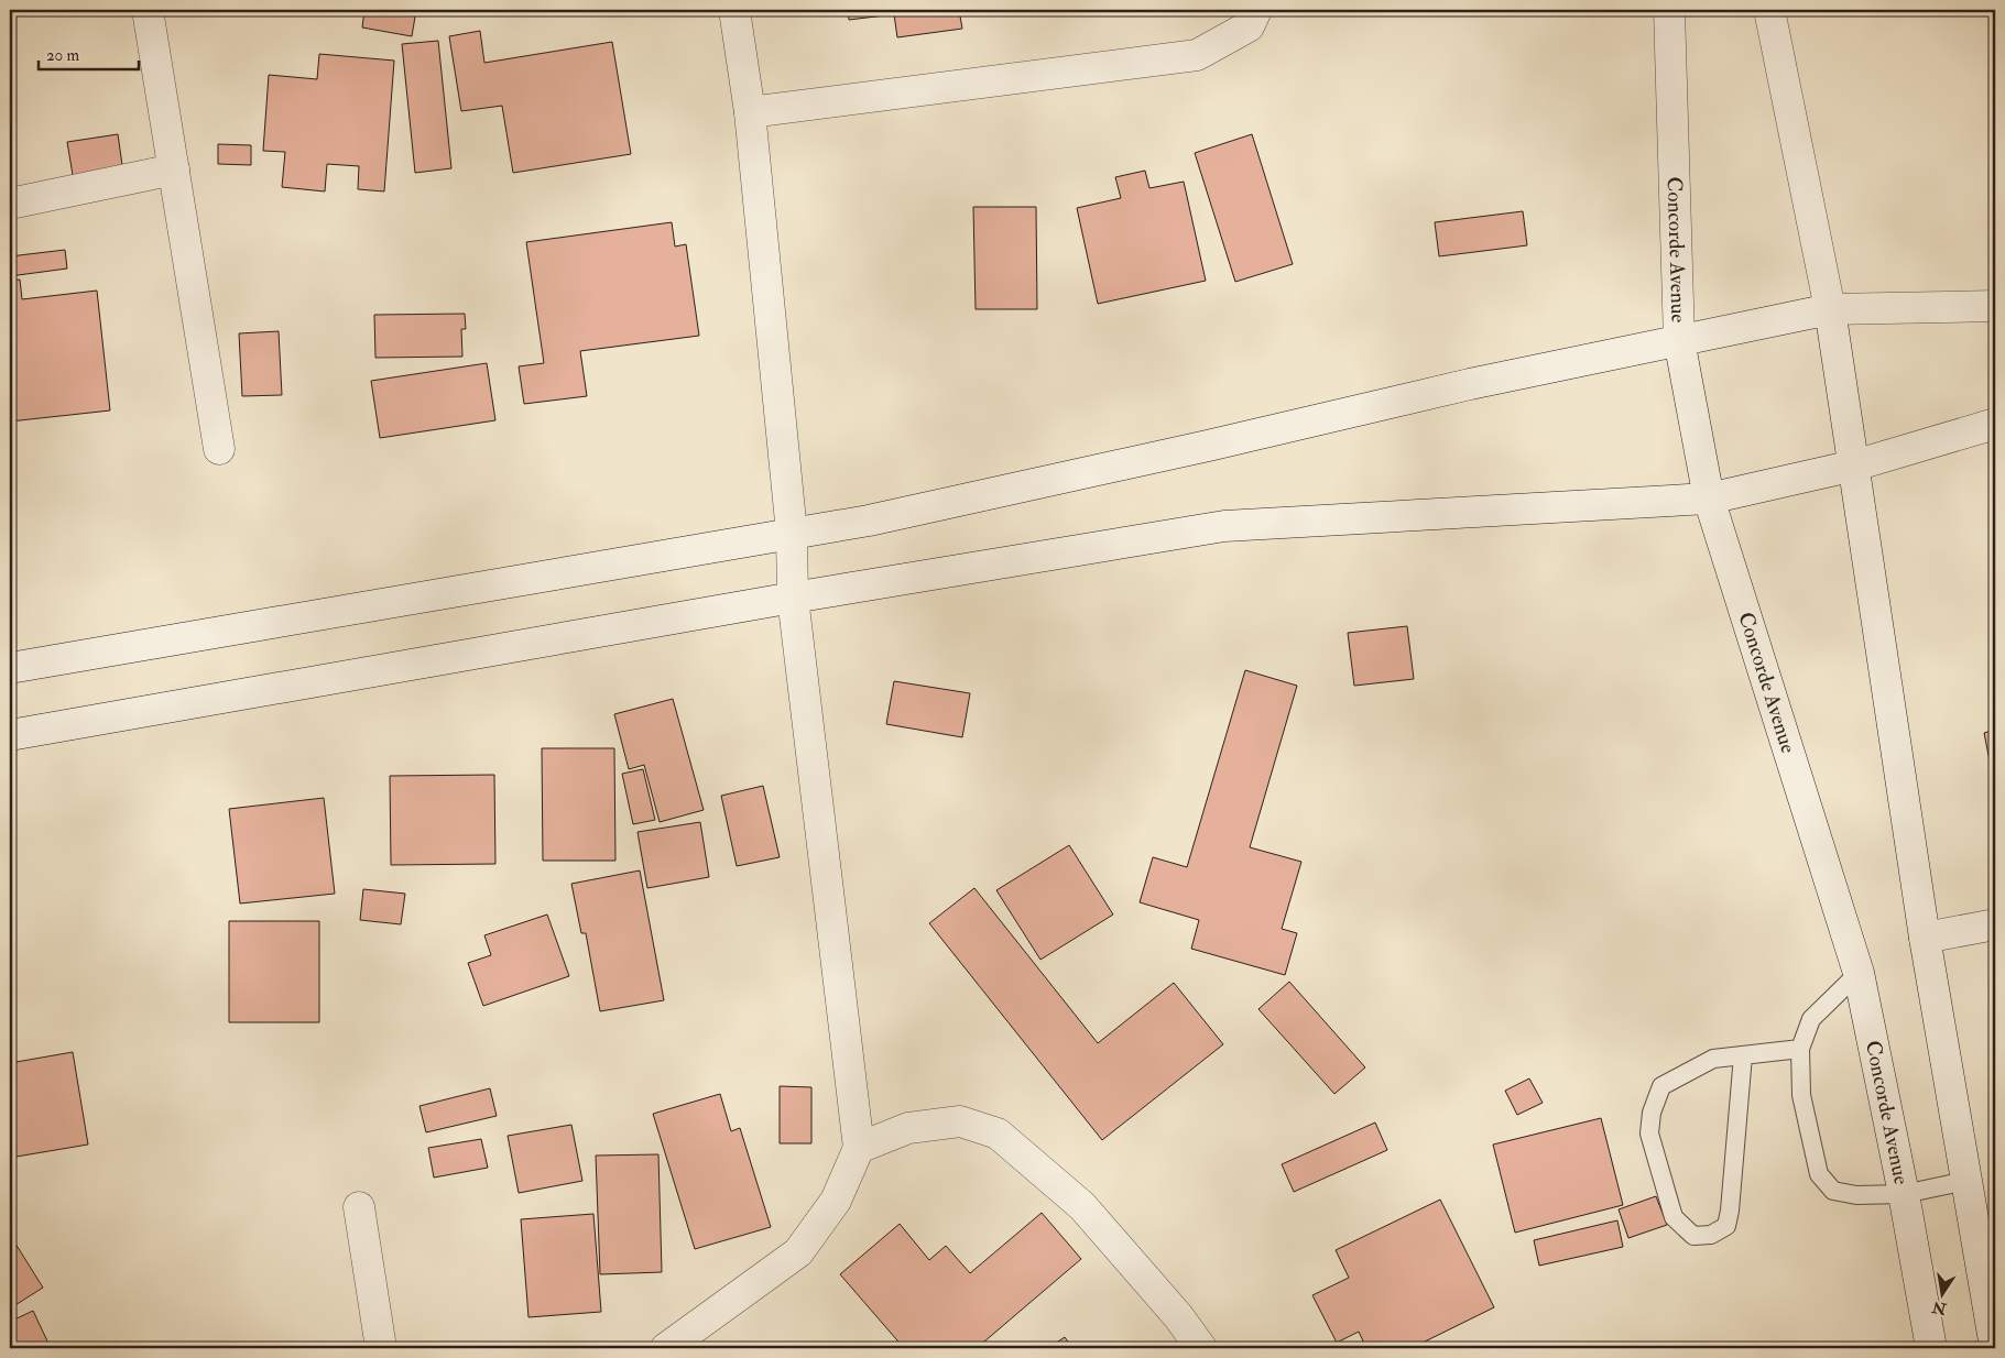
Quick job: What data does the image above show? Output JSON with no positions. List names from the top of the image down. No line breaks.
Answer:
{"streets":{"street":["Concorde Avenue"]},"scale_bar":"20 m","north":"bottom"}
